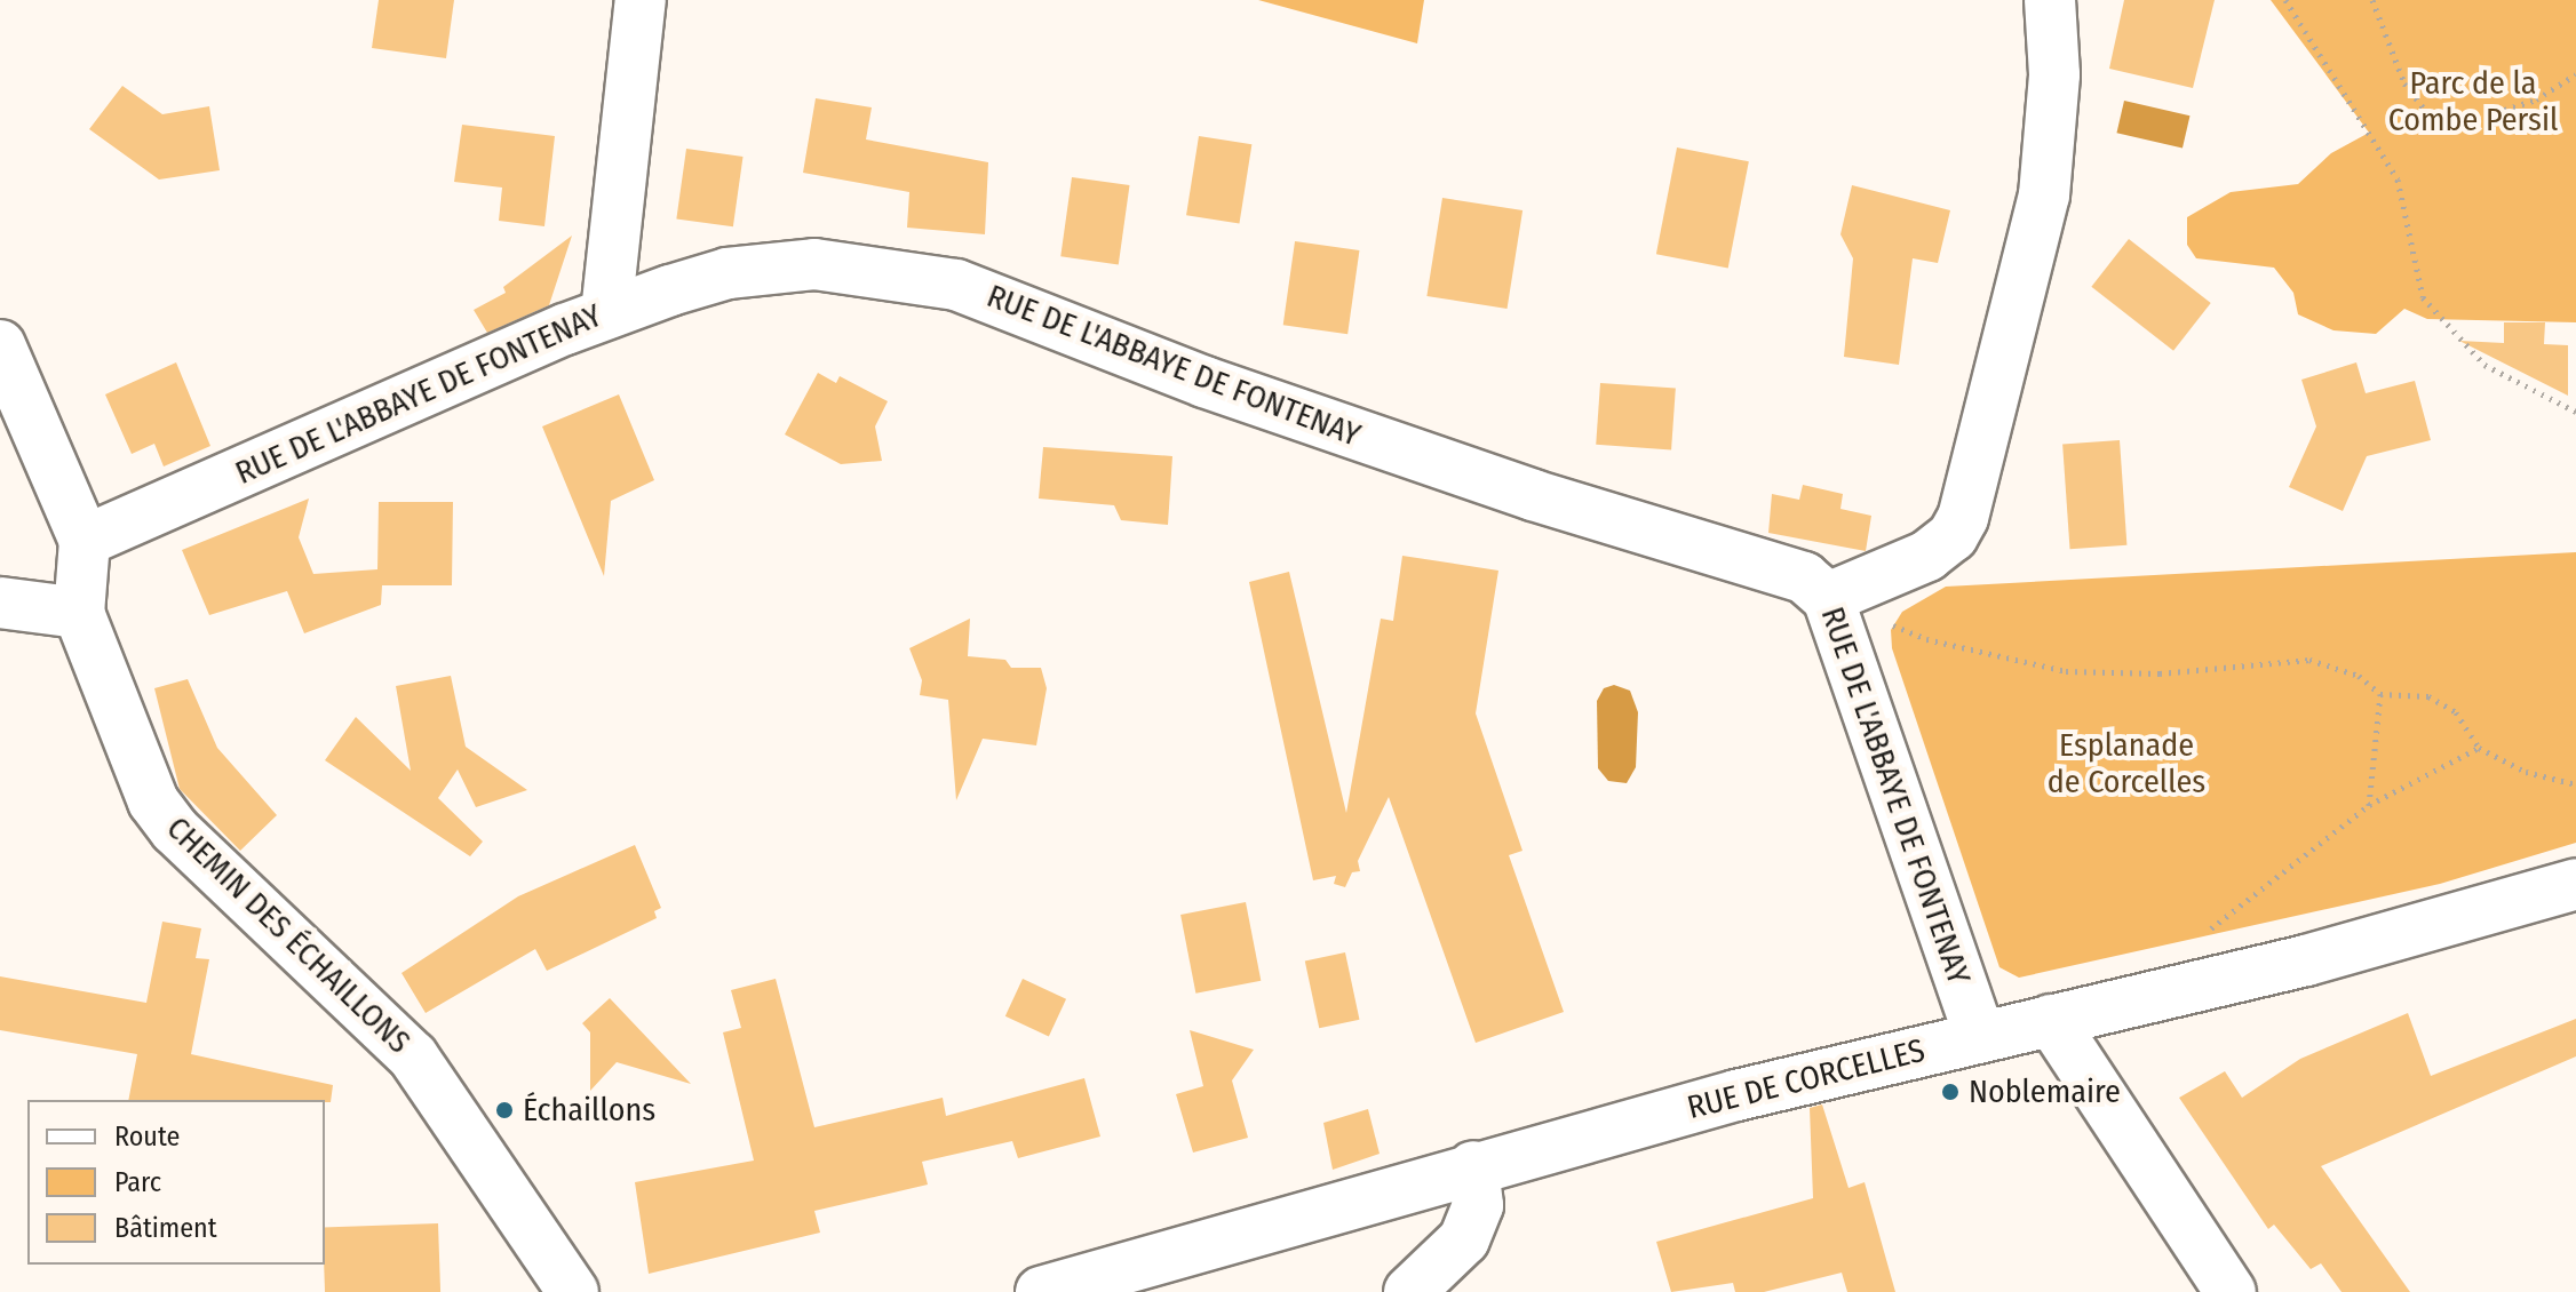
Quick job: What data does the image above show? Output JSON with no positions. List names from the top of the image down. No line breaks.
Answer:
{"streets":{"street":["RUE DE L'ABBAYE DE FONTENAY","CHEMIN DES ÉCHAILLONS","RUE DE CORCELLES"]},"crossings":[["RUE DE L'ABBAYE DE FONTENAY","CHEMIN DES ÉCHAILLONS"],["RUE DE L'ABBAYE DE FONTENAY","RUE DE CORCELLES"]],"parks":["Parc de la Combe Persil","Esplanade de Corcelles"],"places":["Noblemaire","Échaillons"],"legend":["Route","Parc","Bâtiment"]}
